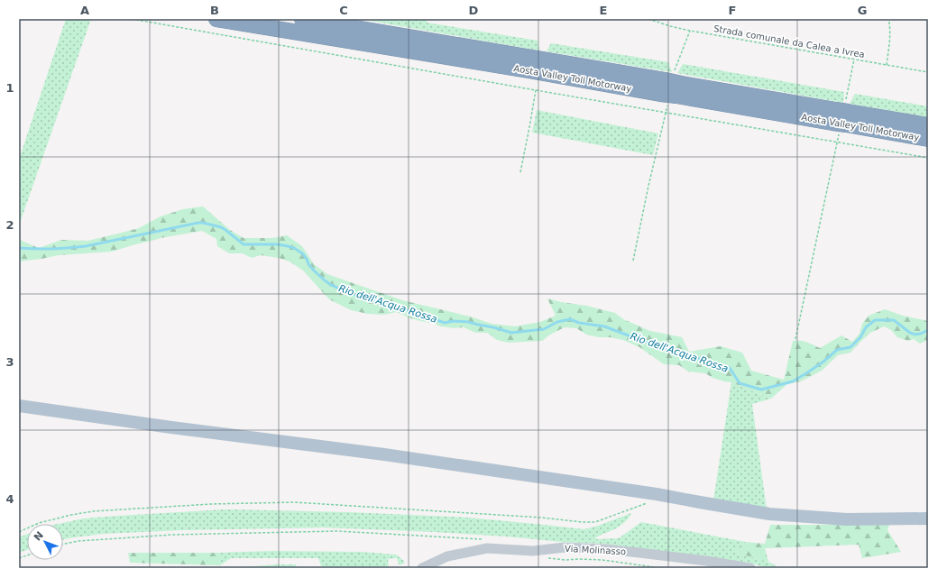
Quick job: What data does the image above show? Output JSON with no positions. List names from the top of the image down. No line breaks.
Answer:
{"streets":{"highway":["Aosta Valley Toll Motorway"],"street":["Via Molinasso"],"path":["Strada comunale da Calea a Ivrea"]},"water":["Rio dell'Acqua Rossa"],"north":"top left","grid":{"columns":["A","B","C","D","E","F","G"],"rows":["1","2","3","4"]}}
